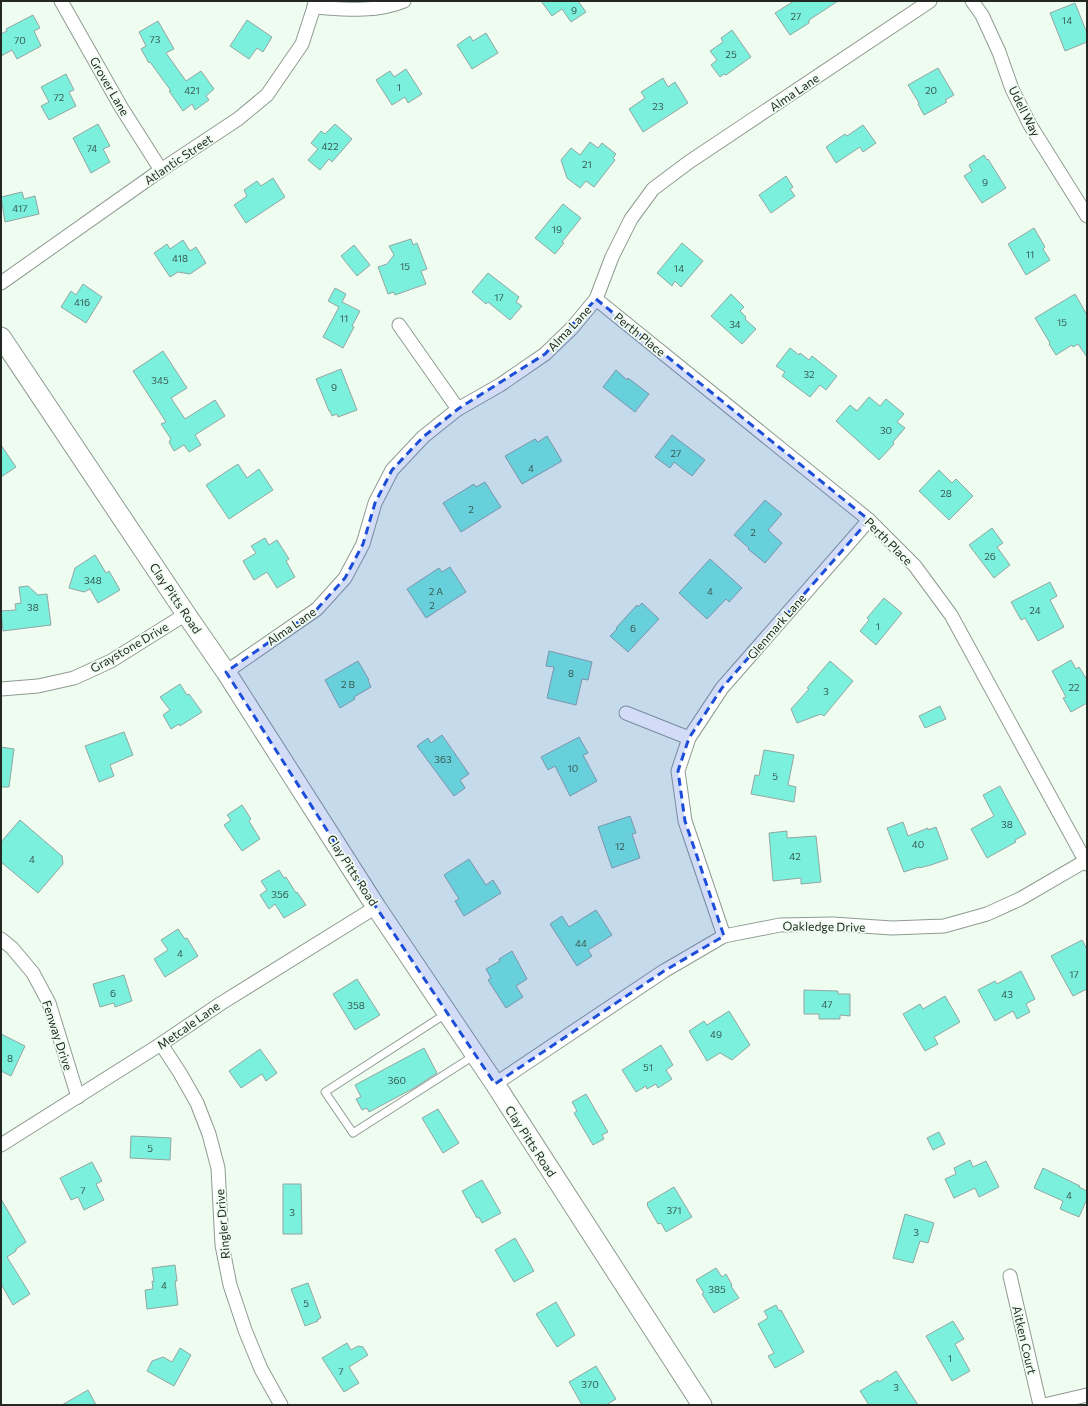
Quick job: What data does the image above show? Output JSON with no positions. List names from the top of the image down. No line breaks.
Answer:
{"streets":{"street":["Grover Lane","Alma Lane","Udell Way","Atlantic Street","Perth Place","Clay Pitts Road","Glenmark Lane","Graystone Drive","Oakledge Drive","Metcale Lane","Fenway Drive","Ringler Drive","Aitken Court"]},"crossings":[["Grover Lane","Atlantic Street"],["Alma Lane","Perth Place"],["Alma Lane","Clay Pitts Road"],["Perth Place","Glenmark Lane"],["Perth Place","Oakledge Drive"],["Clay Pitts Road","Graystone Drive"],["Clay Pitts Road","Oakledge Drive"],["Clay Pitts Road","Metcale Lane"],["Glenmark Lane","Oakledge Drive"],["Metcale Lane","Fenway Drive"],["Metcale Lane","Ringler Drive"]],"house_numbers":["9","27","14","73","70","25","1","421","20","72","23","422","74","21","9","417","19","11","418","15","14","17","416","11","15","34","32","345","9","30","27","4","28","2","2","26","348","2 A","4","2","38","24","1","6","8","2 B","22","3","363","10","5","38","40","12","42","4","356","44","4","17","6","43","47","358","49","8","51","360","5","7","4","371","3","3","4","385","5","1","7","370","3"]}
